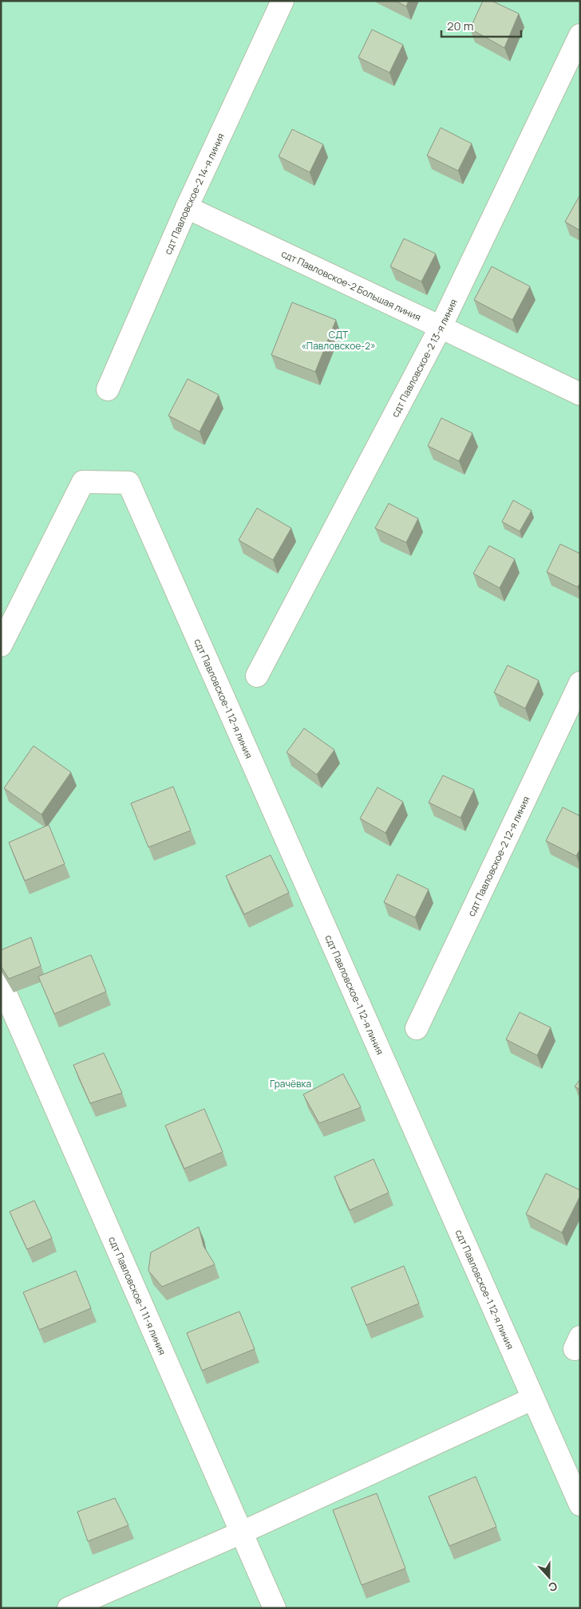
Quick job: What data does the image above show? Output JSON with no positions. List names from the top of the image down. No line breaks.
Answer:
{"streets":{"street":["сдт Павловское-2 14-я линия","сдт Павловское-2 Большая линия","сдт Павловское-2 13-я линия","сдт Павловское-1 12-я линия","сдт Павловское-2 12-я линия","сдт Павловское-1 11-я линия"]},"crossings":[["сдт Павловское-2 14-я линия","сдт Павловское-2 Большая линия"],["сдт Павловское-2 Большая линия","сдт Павловское-2 13-я линия"]],"parks":["СДТ «Павловское-2»","Грачёвка"],"scale_bar":"20 m","north":"bottom"}
